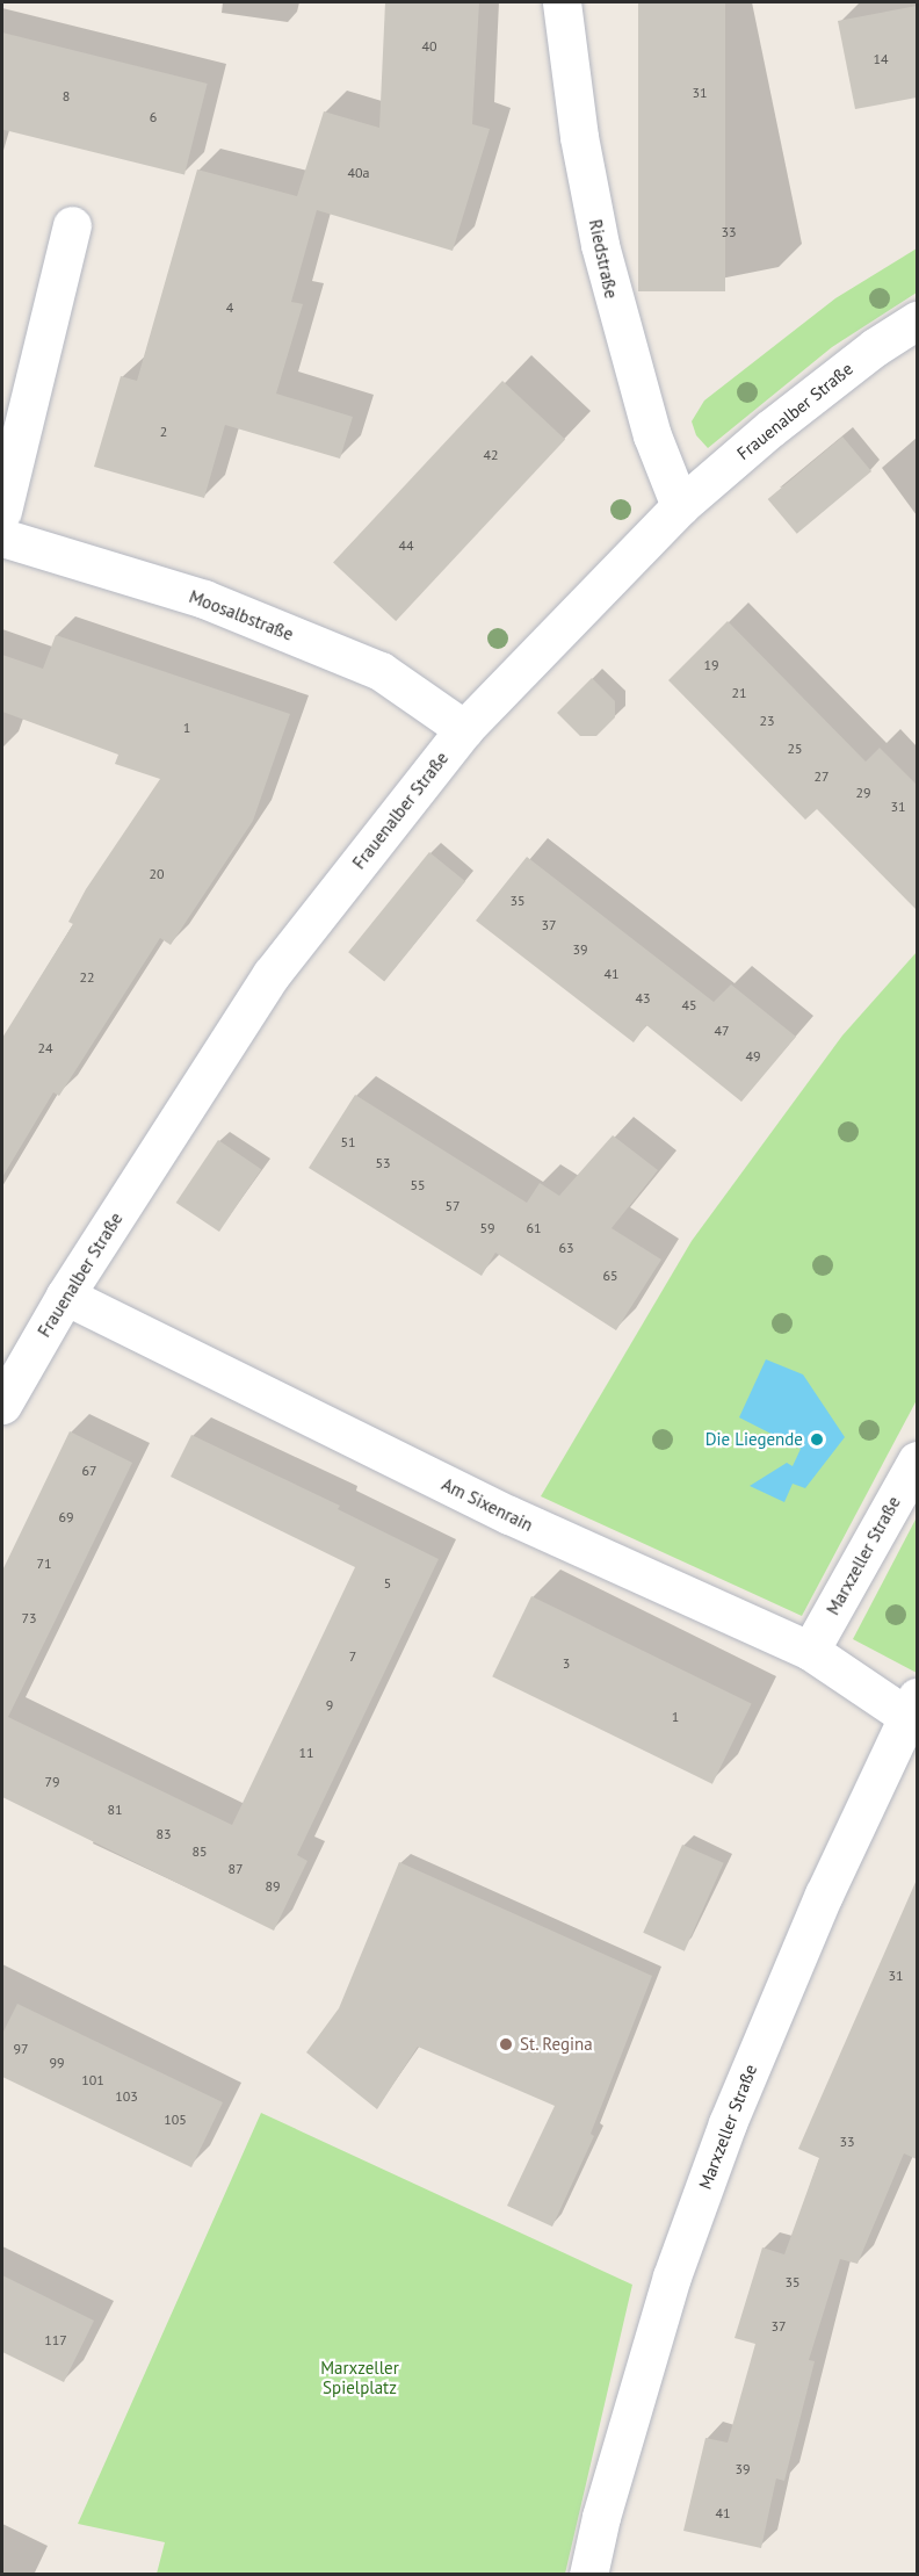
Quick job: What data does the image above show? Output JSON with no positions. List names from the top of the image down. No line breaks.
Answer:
{"streets":{"street":["Riedstraße","Frauenalber Straße","Moosalbstraße","Am Sixenrain","Marxzeller Straße"]},"crossings":[["Riedstraße","Frauenalber Straße"],["Frauenalber Straße","Moosalbstraße"],["Frauenalber Straße","Am Sixenrain"],["Am Sixenrain","Marxzeller Straße"]],"parks":["Marxzeller Spielplatz"],"places":["Die Liegende","St. Regina"],"house_numbers":["40","14","31","8","6","40a","33","4","2","42","44","19","21","23","1","25","27","29","31","20","35","37","39","41","22","43","45","47","24","49","51","53","55","57","59","61","63","65","67","69","71","5","73","7","3","9","1","11","79","81","83","85","87","89","31","97","99","101","103","105","33","35","37","117","39","41"]}
